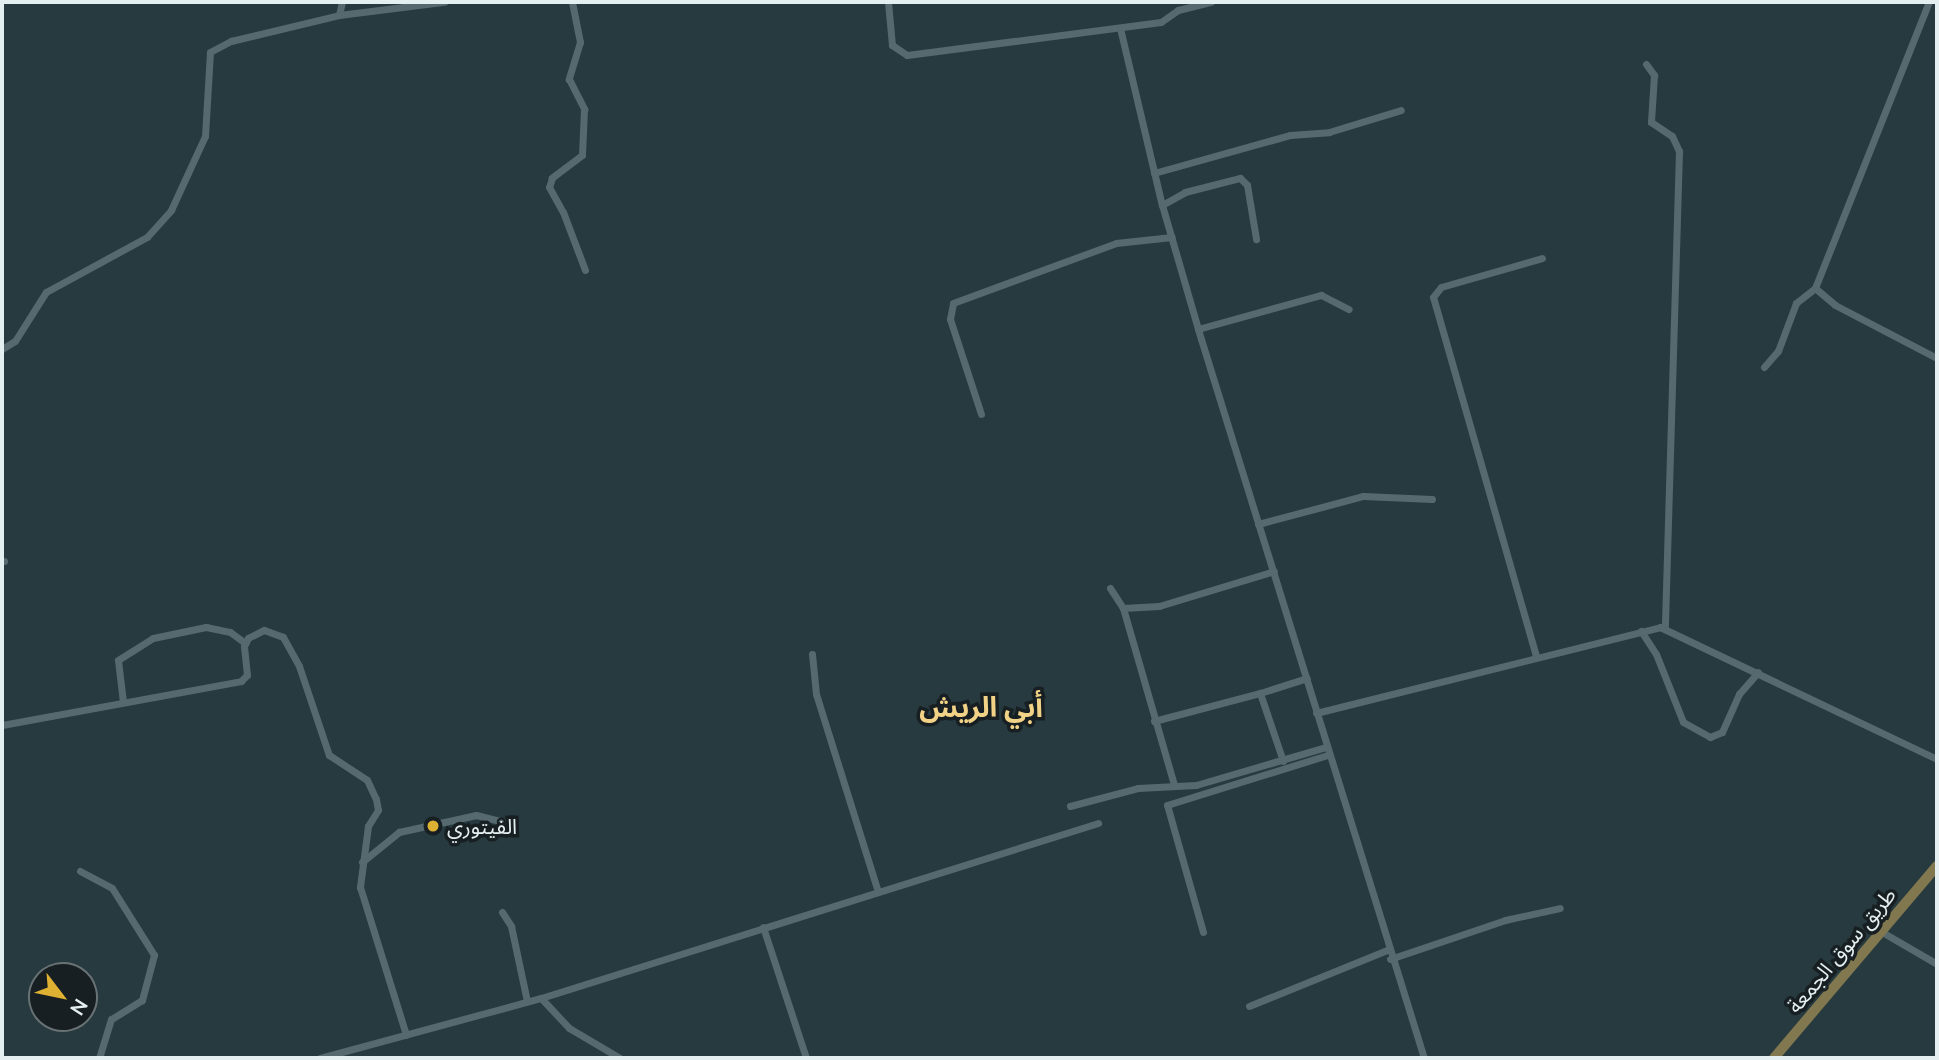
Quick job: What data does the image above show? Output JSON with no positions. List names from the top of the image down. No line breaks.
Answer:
{"streets":{"main road":["طريق سوق الجمعة"]},"districts":["أبي الريش"],"places":["الفيتوري"],"north":"bottom right"}
